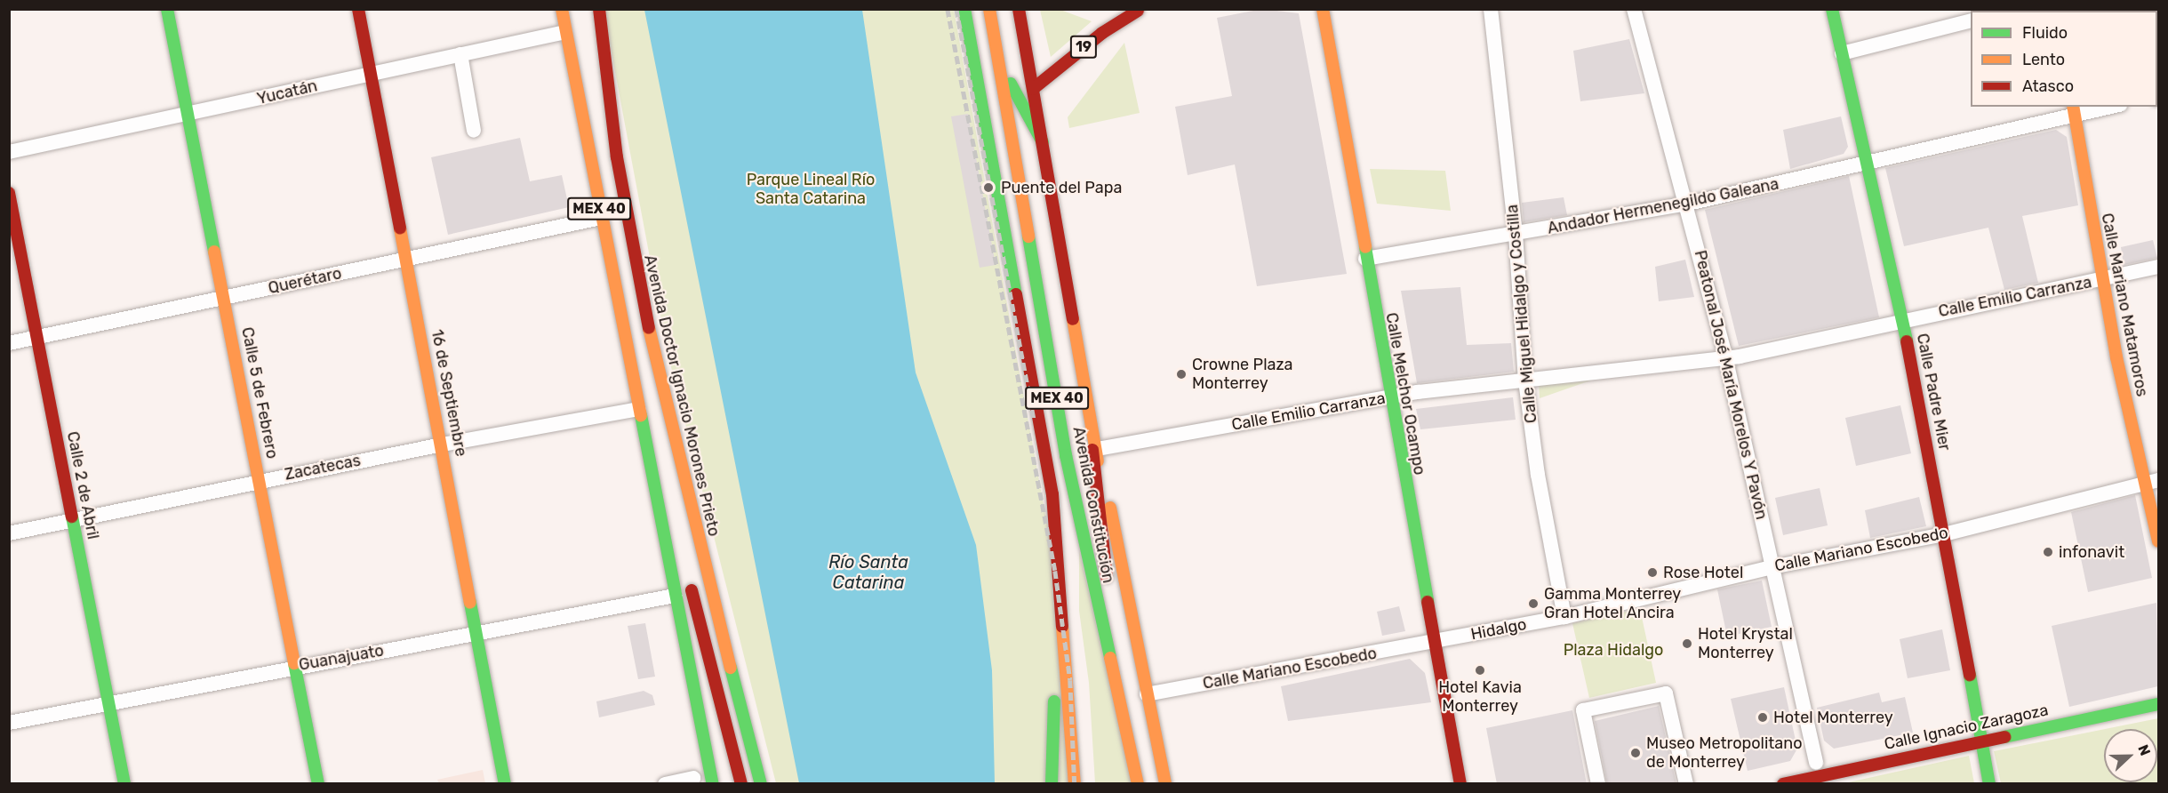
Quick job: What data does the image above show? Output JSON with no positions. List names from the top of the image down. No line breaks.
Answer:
{"streets":{"main road":["19","MEX 40","Calle Mariano Matamoros","Calle Padre Mier","Calle 5 de Febrero","16 de Septiembre","Calle Melchor Ocampo","Avenida Doctor Ignacio Morones Prieto","Calle 2 de Abril","Avenida Constitución","Calle Ignacio Zaragoza"],"street":["Yucatán","Andador Hermenegildo Galeana","Querétaro","Calle Emilio Carranza","Calle Miguel Hidalgo y Costilla","Peatonal José María Morelos Y Pavón","Zacatecas","Calle Mariano Escobedo","Hidalgo","Guanajuato"]},"crossings":[["Yucatán","MEX 40"],["Yucatán","Calle 5 de Febrero"],["Yucatán","16 de Septiembre"],["Andador Hermenegildo Galeana","Calle Mariano Matamoros"],["Andador Hermenegildo Galeana","Calle Miguel Hidalgo y Costilla"],["Andador Hermenegildo Galeana","Peatonal José María Morelos Y Pavón"],["Andador Hermenegildo Galeana","Calle Padre Mier"],["Andador Hermenegildo Galeana","Calle Melchor Ocampo"],["MEX 40","Querétaro"],["MEX 40","Avenida Doctor Ignacio Morones Prieto"],["MEX 40","Zacatecas"],["MEX 40","Guanajuato"],["Querétaro","Calle 5 de Febrero"],["Querétaro","16 de Septiembre"],["Querétaro","Calle 2 de Abril"],["Calle Emilio Carranza","Calle Mariano Matamoros"],["Calle Emilio Carranza","Calle Miguel Hidalgo y Costilla"],["Calle Emilio Carranza","Peatonal José María Morelos Y Pavón"],["Calle Emilio Carranza","Calle Padre Mier"],["Calle Emilio Carranza","Calle Melchor Ocampo"],["Calle Mariano Matamoros","Calle Mariano Escobedo"],["Calle Miguel Hidalgo y Costilla","Calle Mariano Escobedo"],["Calle Miguel Hidalgo y Costilla","Hidalgo"],["Peatonal José María Morelos Y Pavón","Calle Mariano Escobedo"],["Calle Padre Mier","Calle Mariano Escobedo"],["Calle Padre Mier","Calle Ignacio Zaragoza"],["Calle 5 de Febrero","Zacatecas"],["Calle 5 de Febrero","Guanajuato"],["16 de Septiembre","Zacatecas"],["16 de Septiembre","Guanajuato"],["Calle Melchor Ocampo","Calle Mariano Escobedo"],["Calle Melchor Ocampo","Hidalgo"],["Zacatecas","Calle 2 de Abril"],["Calle 2 de Abril","Guanajuato"],["Calle Mariano Escobedo","Hidalgo"]],"water":["Río Santa Catarina"],"parks":["Parque Lineal Río Santa Catarina","Plaza Hidalgo"],"places":["Puente del Papa","Crowne Plaza Monterrey","infonavit","Rose Hotel","Gamma Monterrey Gran Hotel Ancira","Hotel Krystal Monterrey","Hotel Kavia Monterrey","Hotel Monterrey","Museo Metropolitano de Monterrey"],"legend":["Fluido","Lento","Atasco"],"north":"right"}
